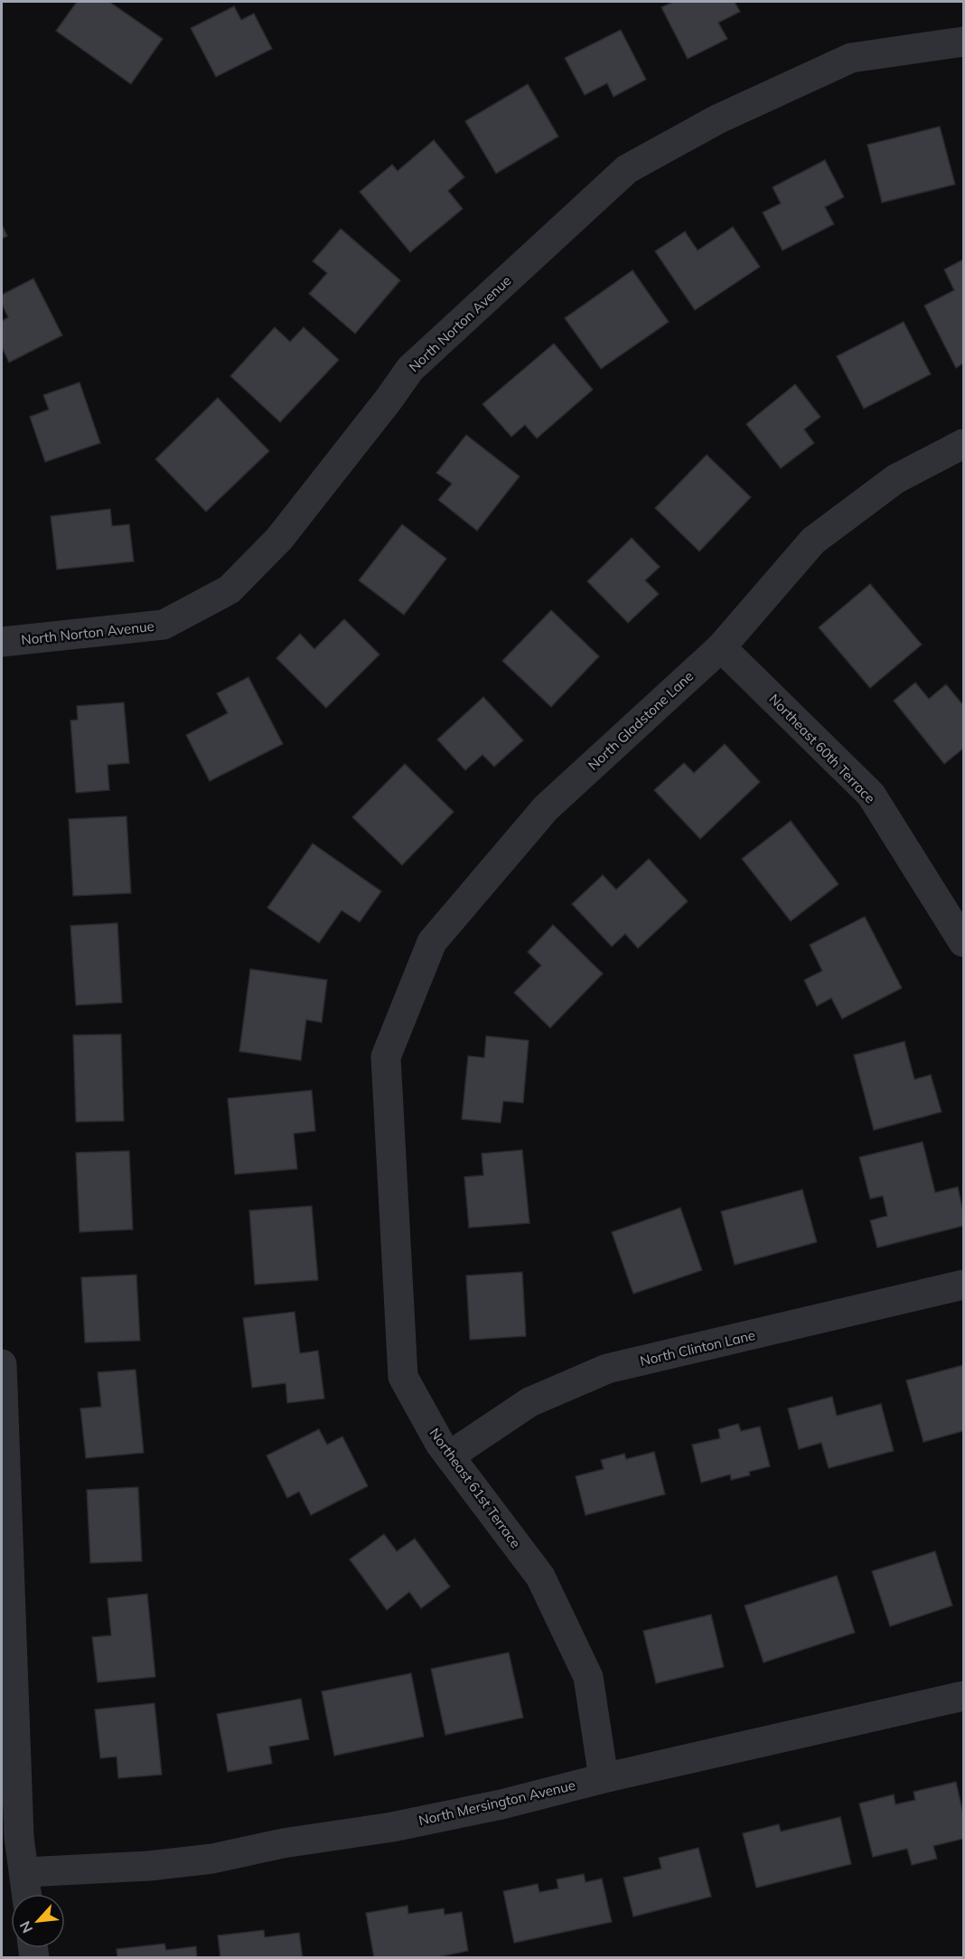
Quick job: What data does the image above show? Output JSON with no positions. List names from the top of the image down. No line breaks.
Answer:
{"streets":{"street":["North Norton Avenue","North Gladstone Lane","Northeast 60th Terrace","North Clinton Lane","Northeast 61st Terrace","North Mersington Avenue"]},"crossings":[["North Gladstone Lane","Northeast 60th Terrace"],["North Gladstone Lane","Northeast 61st Terrace"],["North Clinton Lane","Northeast 61st Terrace"],["Northeast 61st Terrace","North Mersington Avenue"]],"north":"bottom left"}
